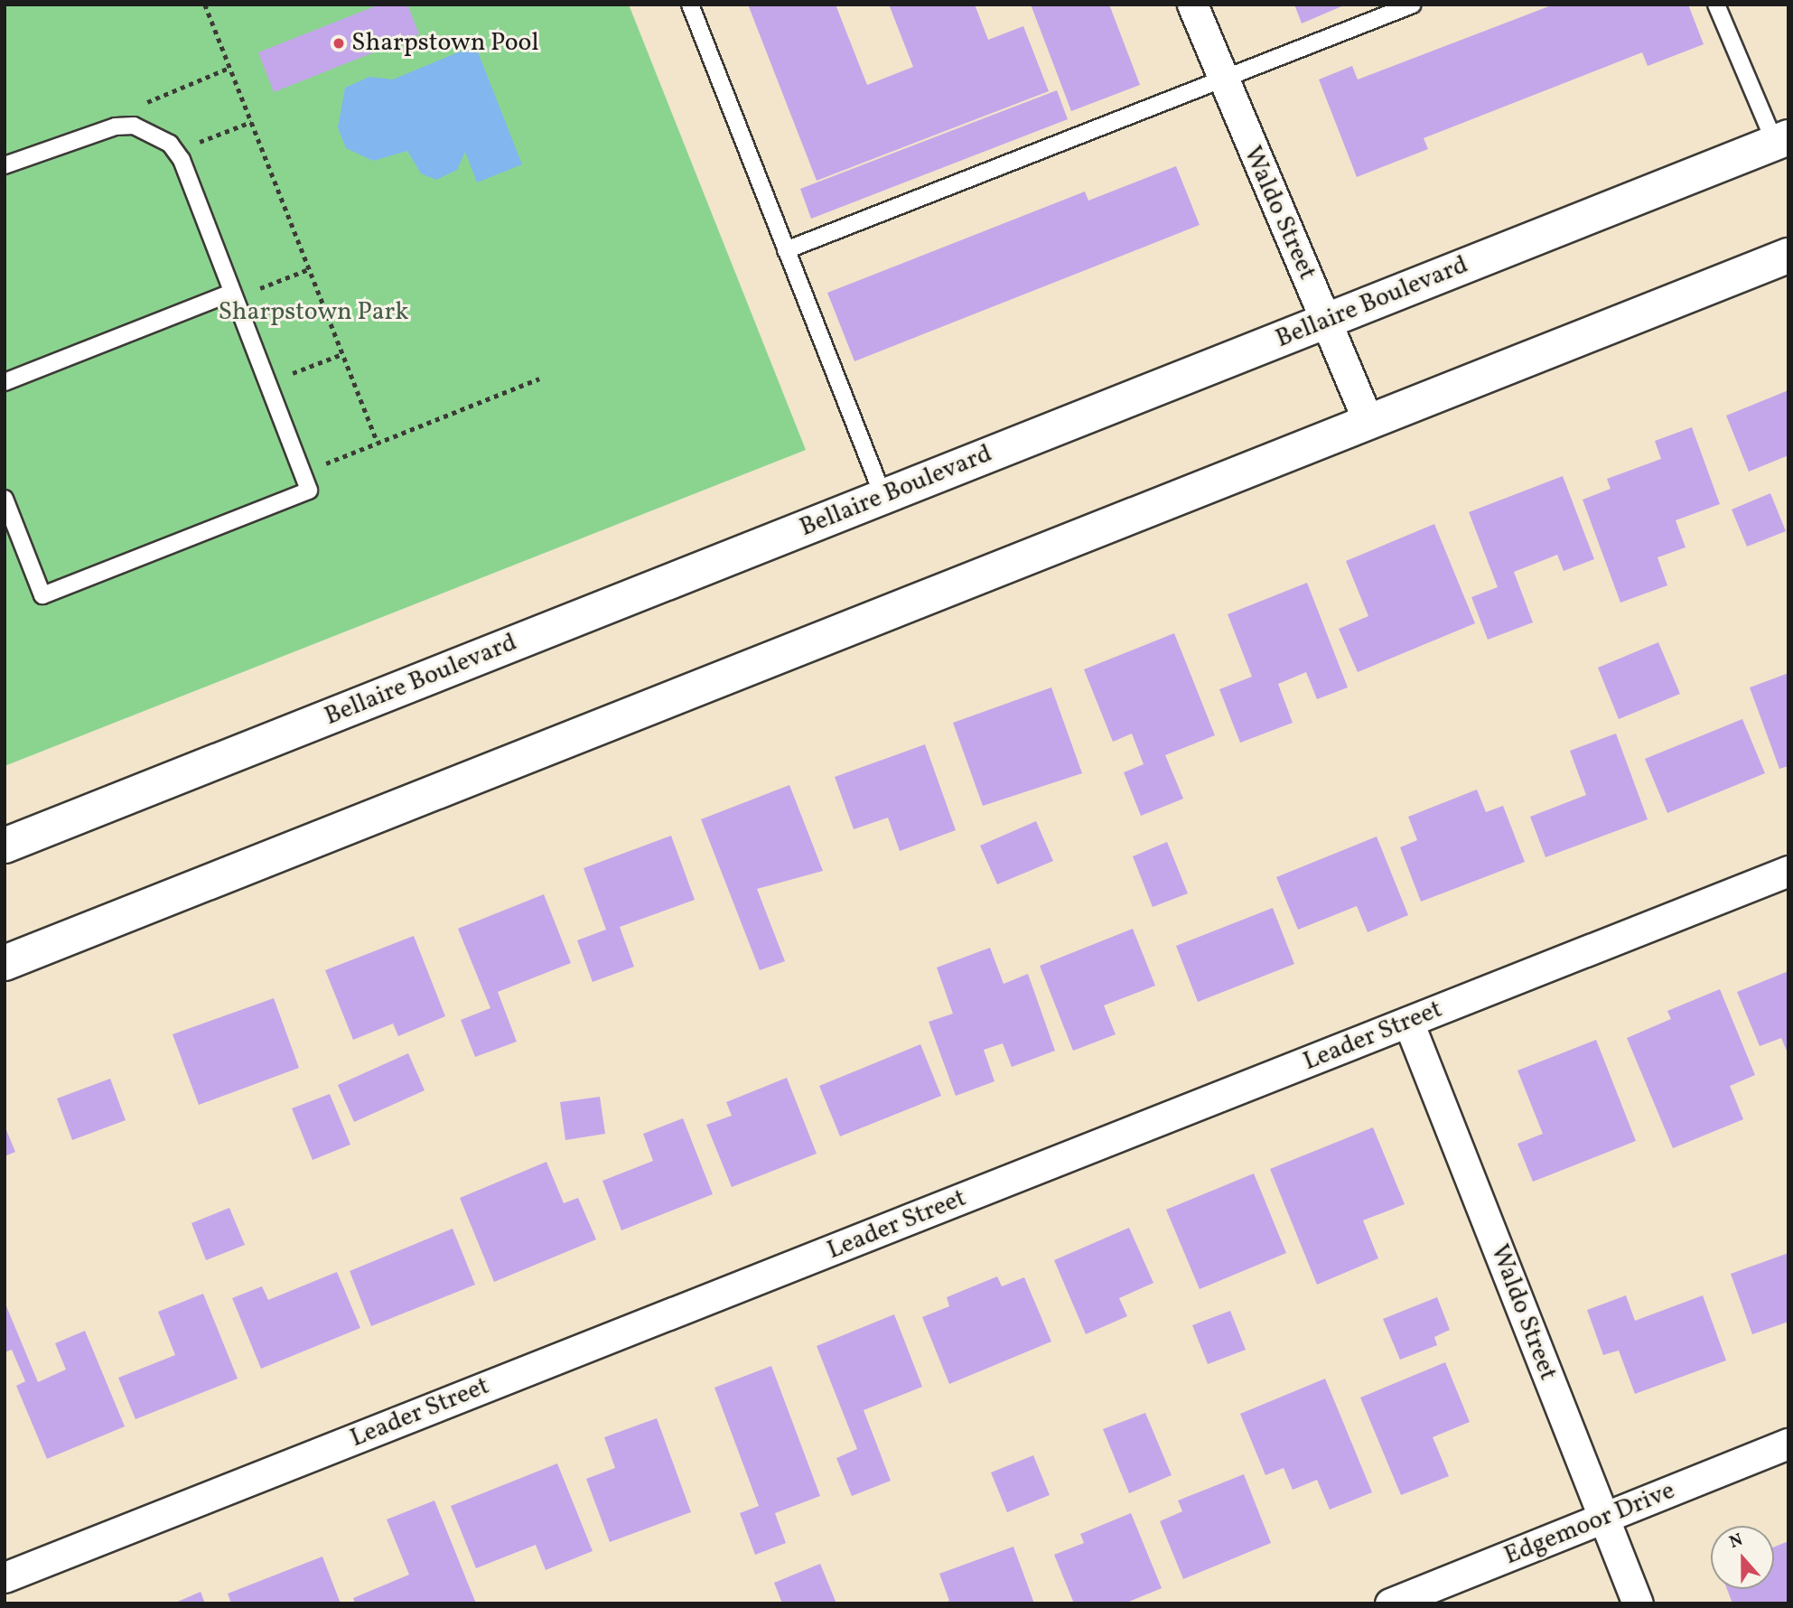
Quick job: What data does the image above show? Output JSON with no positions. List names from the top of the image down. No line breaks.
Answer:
{"streets":{"main road":["Bellaire Boulevard"],"street":["Waldo Street","Leader Street","Edgemoor Drive"]},"crossings":[["Waldo Street","Bellaire Boulevard"],["Waldo Street","Leader Street"],["Waldo Street","Edgemoor Drive"]],"parks":["Sharpstown Park"],"places":["Sharpstown Pool"],"north":"top"}
